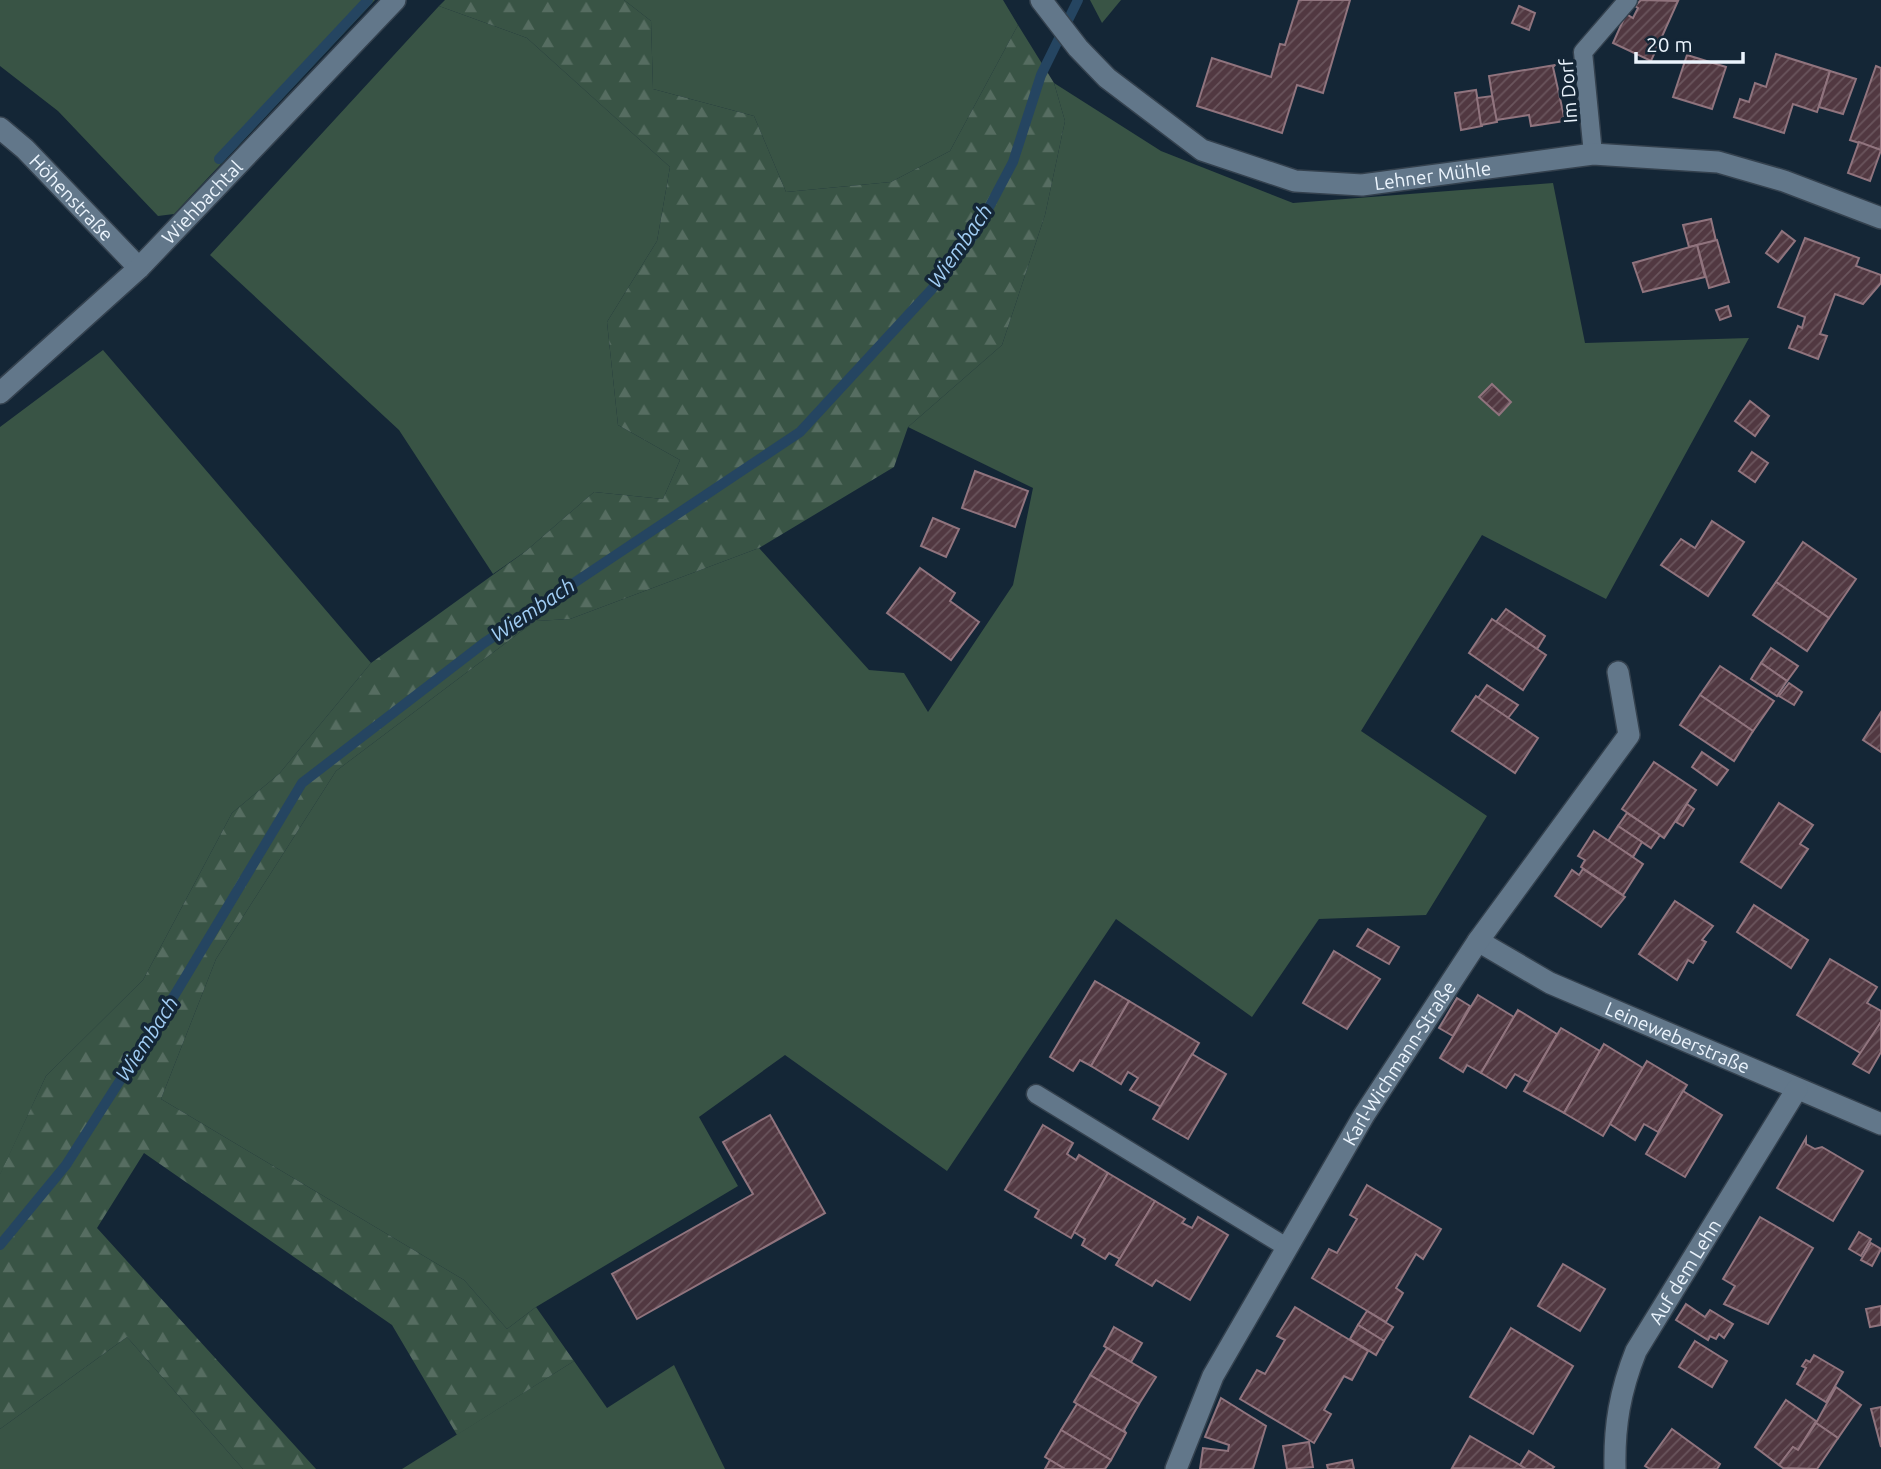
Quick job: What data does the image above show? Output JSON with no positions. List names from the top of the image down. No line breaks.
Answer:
{"streets":{"street":["Lehner Mühle","Höhenstraße","Wiehbachtal","Leineweberstraße","Karl-Wichmann-Straße","Auf dem Lehn"],"lane":["Im Dorf"]},"crossings":[["Im Dorf","Lehner Mühle"],["Höhenstraße","Wiehbachtal"],["Leineweberstraße","Karl-Wichmann-Straße"],["Leineweberstraße","Auf dem Lehn"]],"water":["Wiembach"],"scale_bar":"20 m"}
